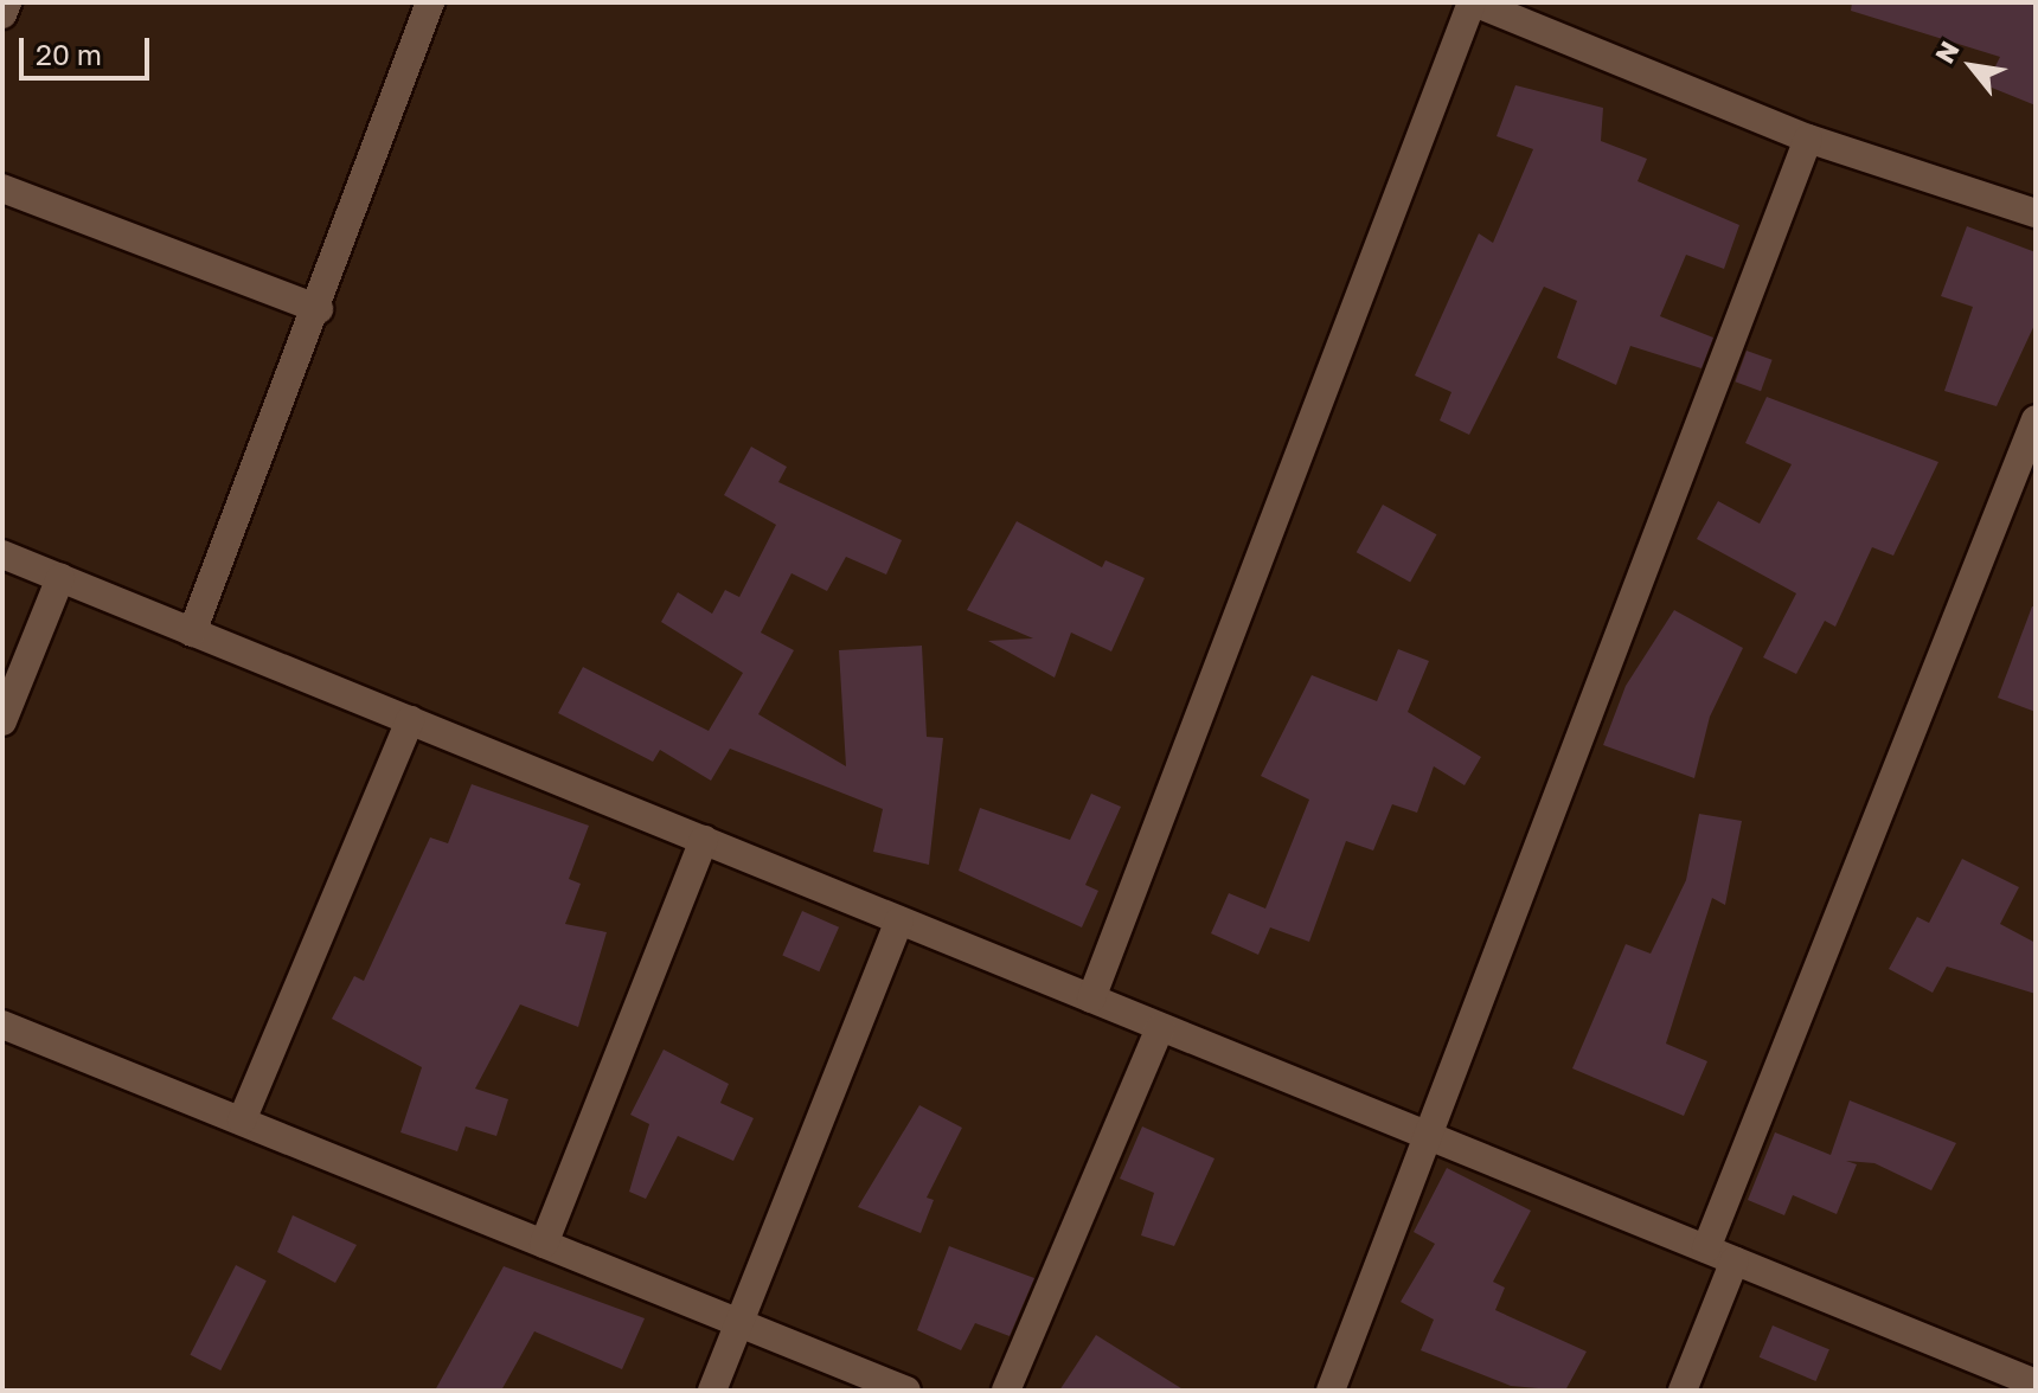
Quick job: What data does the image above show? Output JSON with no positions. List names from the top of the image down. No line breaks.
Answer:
{"scale_bar":"20 m","north":"top left"}
